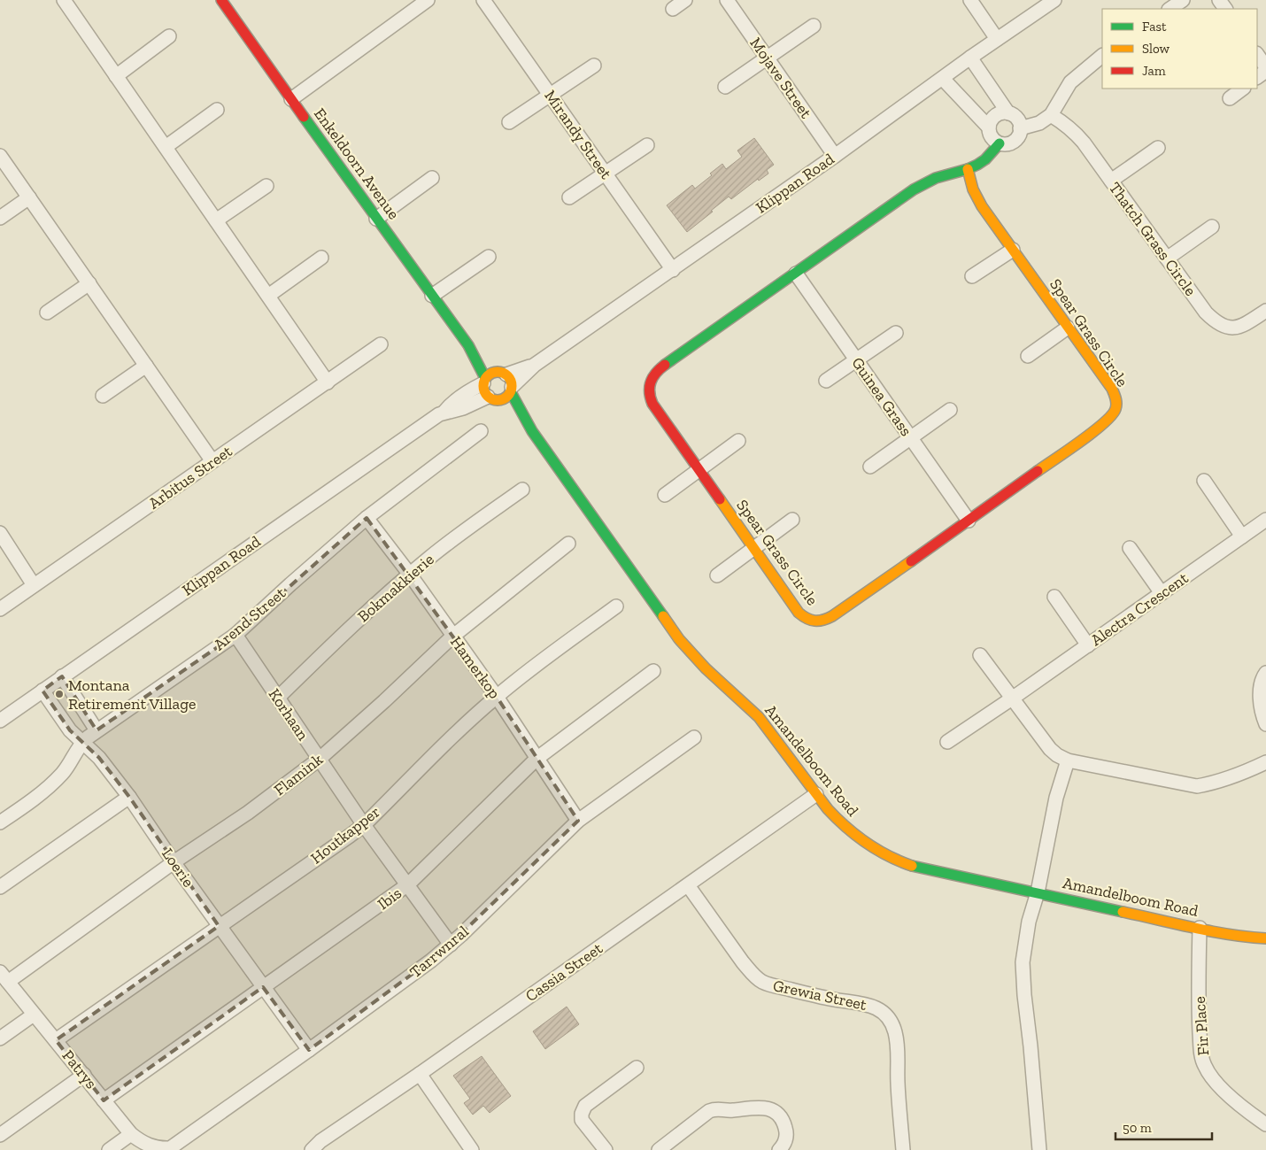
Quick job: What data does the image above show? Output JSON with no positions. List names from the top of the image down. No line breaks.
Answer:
{"streets":{"street":["Mojave Street","Mirandy Street","Enkeldoorn Avenue","Klippan Road","Thatch Grass Circle","Spear Grass Circle","Guinea Grass","Arbitus Street","Bokmakkierie","Alectra Crescent","Arend Street","Hamerkop","Korhaan","Amandelboom Road","Flamink","Houtkapper","Loerie","Ibis","Tarrwnral","Cassia Street","Grewia Street","Fir Place","Patrys"]},"crossings":[["Mojave Street","Klippan Road"],["Mirandy Street","Klippan Road"],["Enkeldoorn Avenue","Klippan Road"],["Enkeldoorn Avenue","Amandelboom Road"],["Klippan Road","Amandelboom Road"],["Klippan Road","Loerie"],["Spear Grass Circle","Guinea Grass"],["Bokmakkierie","Hamerkop"],["Bokmakkierie","Korhaan"],["Arend Street","Hamerkop"],["Arend Street","Korhaan"],["Arend Street","Loerie"],["Hamerkop","Flamink"],["Hamerkop","Houtkapper"],["Hamerkop","Ibis"],["Hamerkop","Tarrwnral"],["Korhaan","Flamink"],["Korhaan","Houtkapper"],["Korhaan","Ibis"],["Korhaan","Tarrwnral"],["Amandelboom Road","Cassia Street"],["Amandelboom Road","Fir Place"],["Flamink","Loerie"],["Flamink","Patrys"],["Houtkapper","Loerie"],["Houtkapper","Patrys"],["Loerie","Ibis"],["Loerie","Tarrwnral"],["Ibis","Patrys"],["Tarrwnral","Patrys"],["Cassia Street","Grewia Street"]],"places":["Montana Retirement Village"],"legend":["Fast","Slow","Jam"],"scale_bar":"50 m"}
